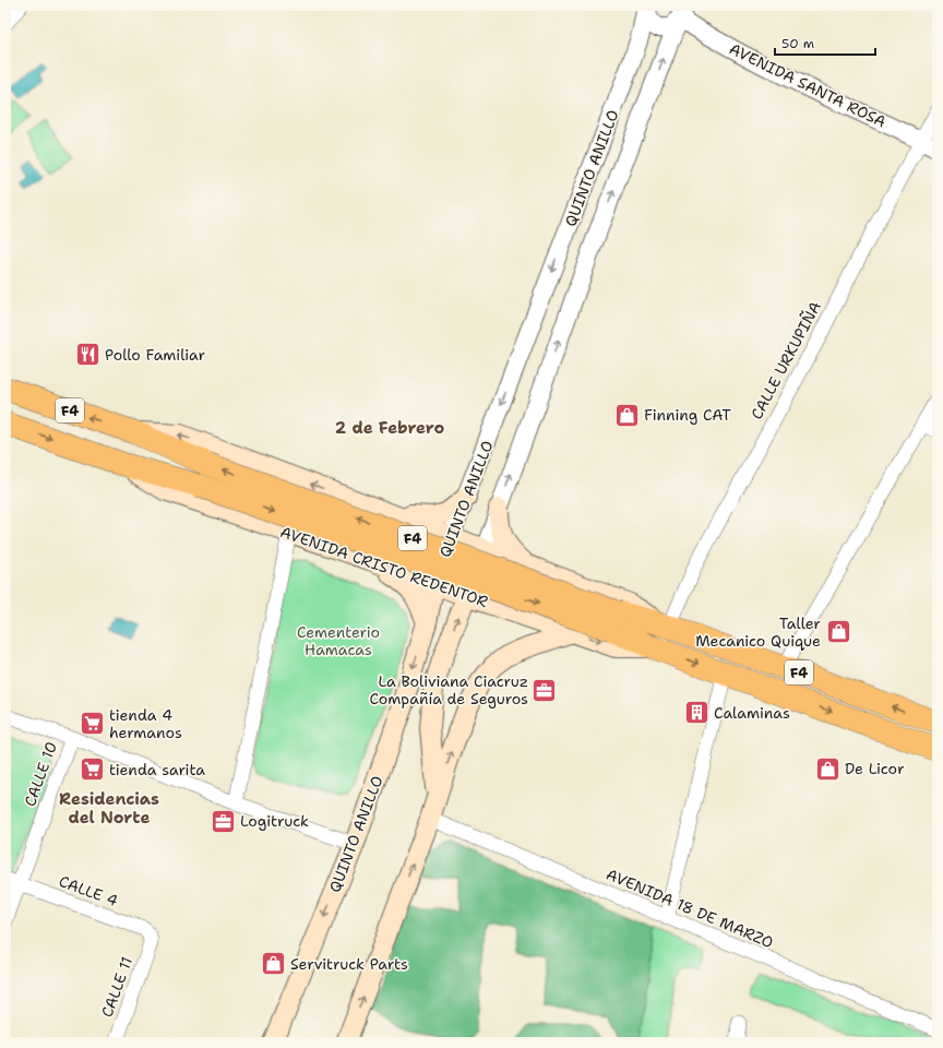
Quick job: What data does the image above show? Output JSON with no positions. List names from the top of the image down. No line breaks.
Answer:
{"streets":{"highway":["F4","AVENIDA CRISTO REDENTOR"],"main road":["QUINTO ANILLO"],"street":["AVENIDA SANTA ROSA","CALLE URKUPIÑA","CALLE 10","CALLE 4","AVENIDA 18 DE MARZO","CALLE 11"]},"crossings":[["AVENIDA SANTA ROSA","QUINTO ANILLO"],["AVENIDA SANTA ROSA","CALLE URKUPIÑA"],["QUINTO ANILLO","AVENIDA CRISTO REDENTOR"],["QUINTO ANILLO","AVENIDA 18 DE MARZO"],["CALLE URKUPIÑA","AVENIDA CRISTO REDENTOR"],["CALLE 10","CALLE 4"],["CALLE 4","CALLE 11"]],"districts":["2 de Febrero","Residencias del Norte"],"parks":["Cementerio Hamacas"],"places":{"restaurant":["Pollo Familiar"],"shop":["Finning CAT","Taller Mecanico Quique","De Licor","Servitruck Parts"],"office":["La Boliviana Ciacruz Compañía de Seguros","Logitruck"],"building":["Calaminas"],"supermarket":["tienda 4 hermanos","tienda sarita"]},"scale_bar":"50 m"}
